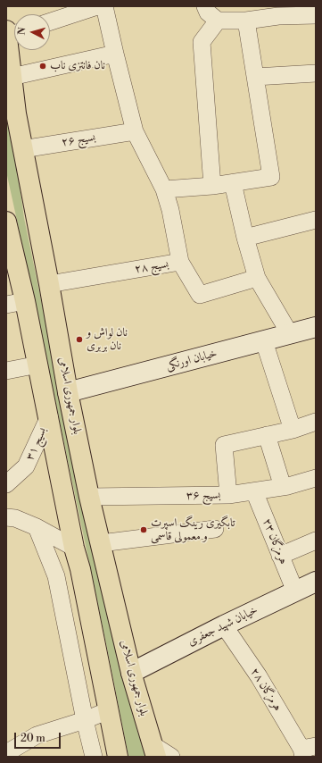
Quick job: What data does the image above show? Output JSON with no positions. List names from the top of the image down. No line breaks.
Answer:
{"streets":{"main road":["بلوار جمهوری اسلامی"],"street":["بسیج ۲۶","بسیج ۲۸","خیابان اورنگی","بسیج ۳۱","بسیج ۳۶","هرمزگان ۲۳","خیابان شهید جعفری","هرمزگان ۲۸"]},"crossings":[["بسیج ۲۶","بلوار جمهوری اسلامی"],["بسیج ۲۸","بلوار جمهوری اسلامی"],["خیابان اورنگی","بلوار جمهوری اسلامی"],["بلوار جمهوری اسلامی","بسیج ۳۶"],["بلوار جمهوری اسلامی","خیابان شهید جعفری"],["بسیج ۳۶","هرمزگان ۲۳"],["هرمزگان ۲۳","خیابان شهید جعفری"],["خیابان شهید جعفری","هرمزگان ۲۸"]],"places":["نان فانتزی ناب","نان لواش و نان بربری","تابگیری رینگ اسپرت و معمولی قاسمی"],"scale_bar":"20 m","north":"left"}
